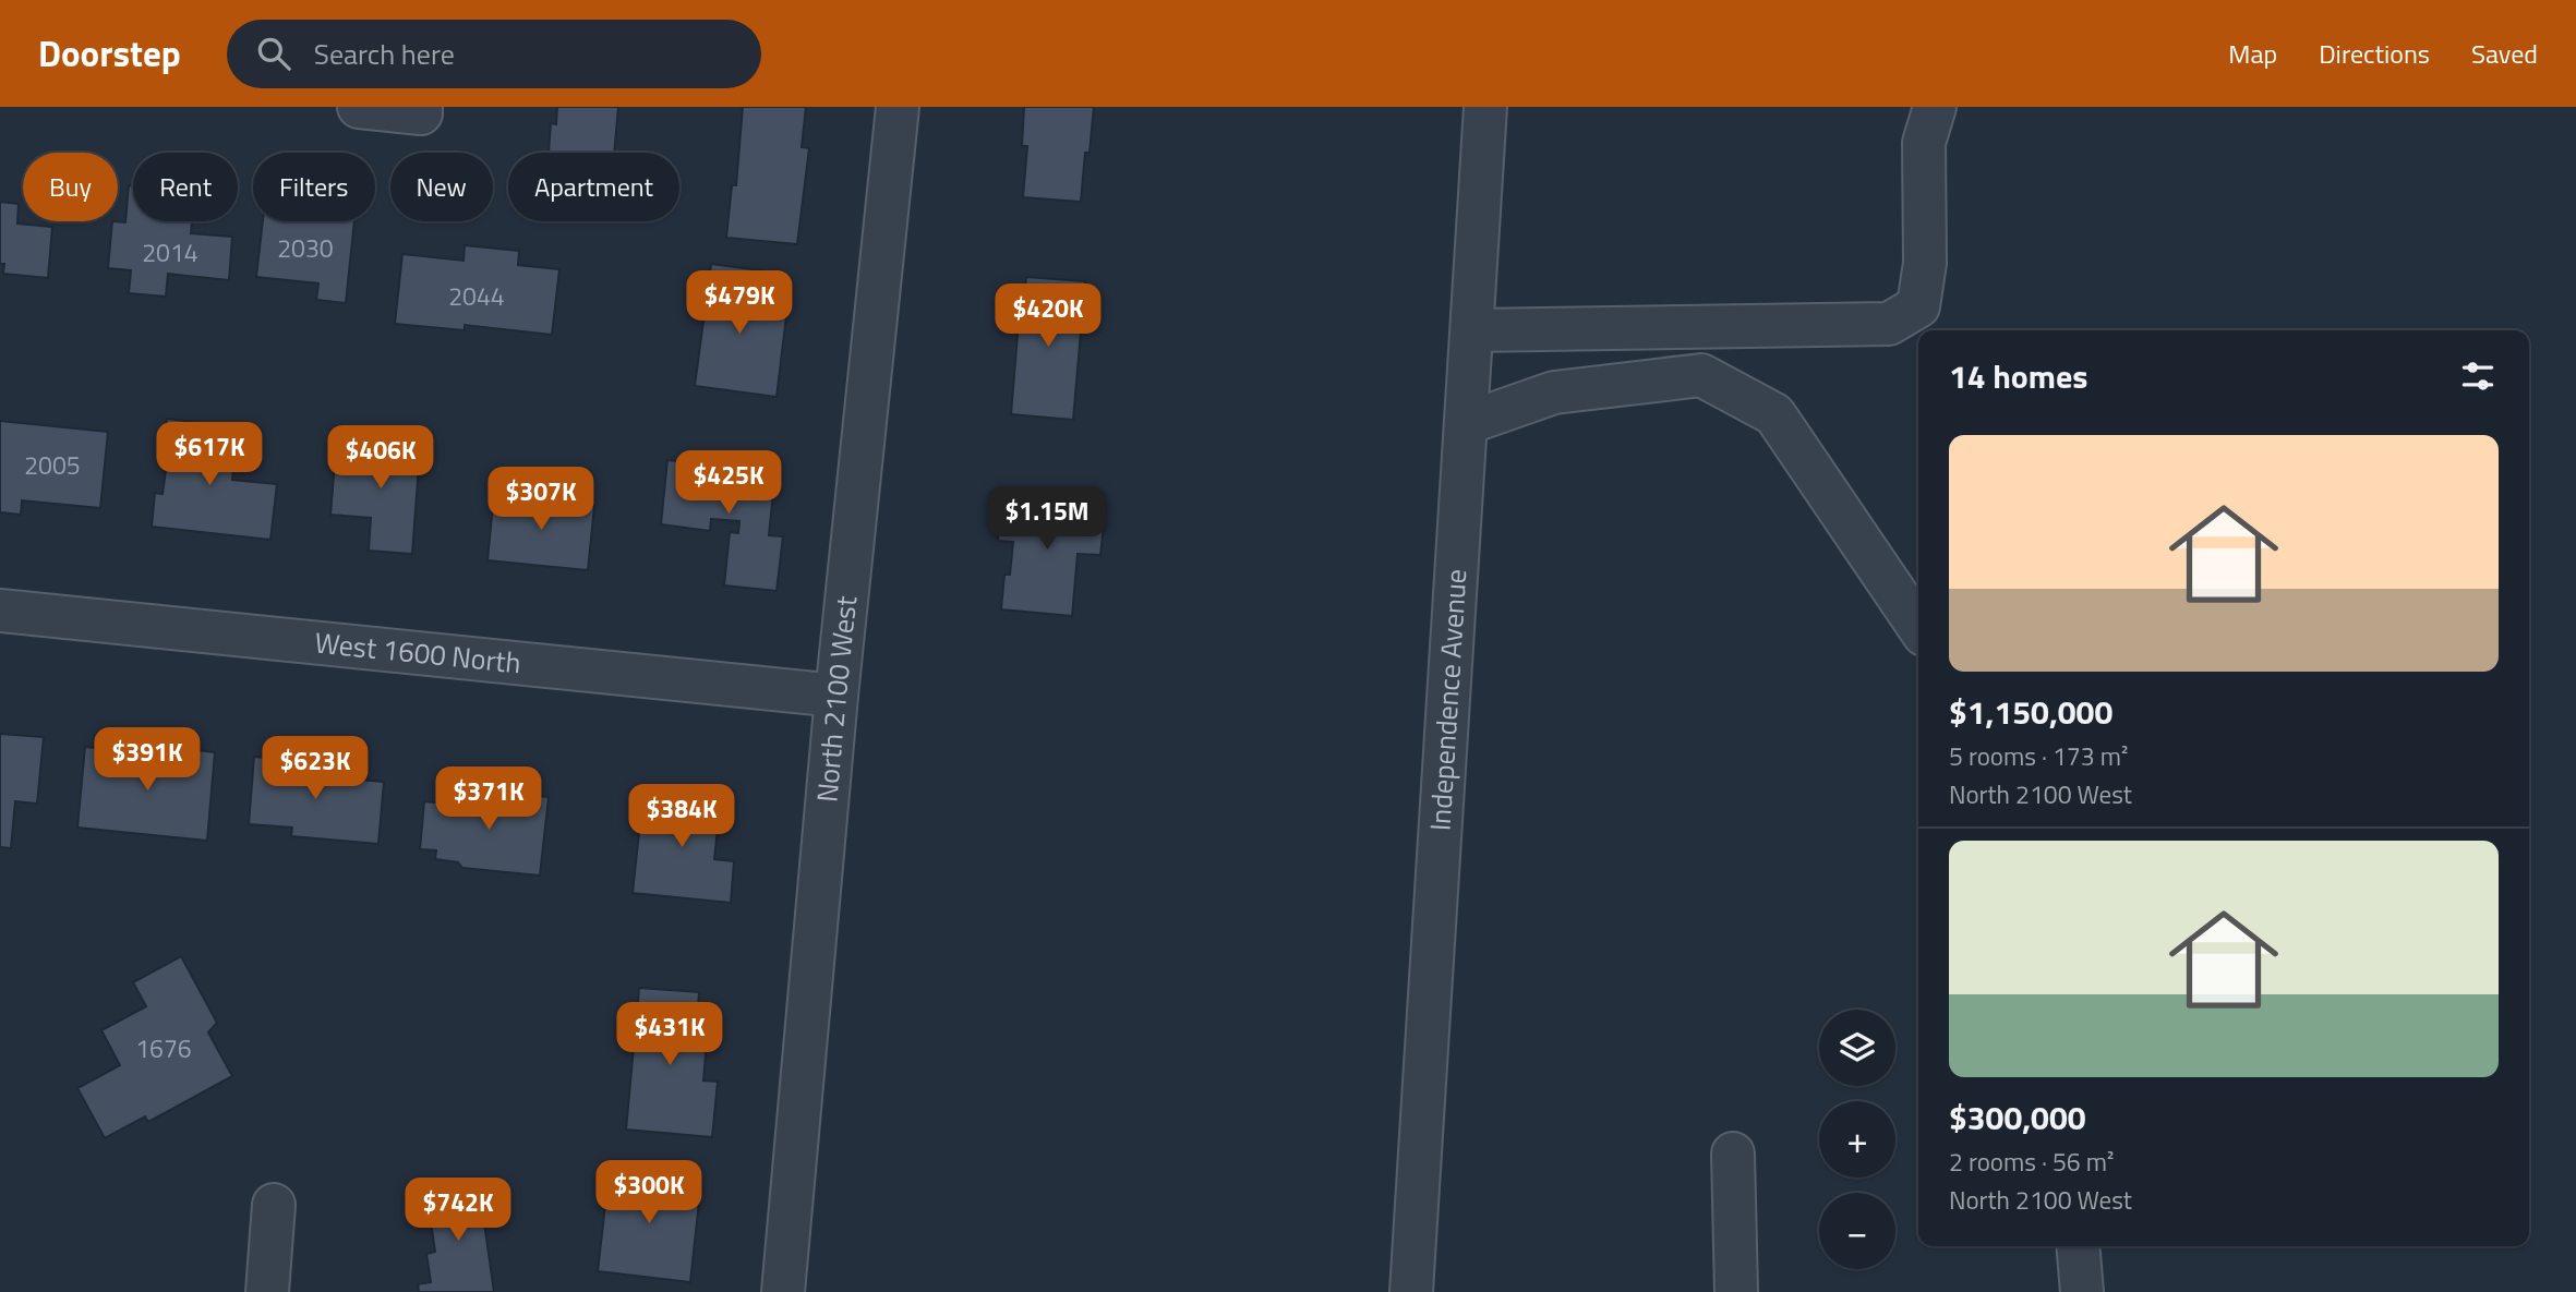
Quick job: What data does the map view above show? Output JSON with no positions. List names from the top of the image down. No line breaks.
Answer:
{"streets":{"street":["West 1600 North","North 2100 West","Independence Avenue"]},"crossings":[["West 1600 North","North 2100 West"]],"house_numbers":["2030","2014","2044","2005","1676"],"page":{"header":"Doorstep","search":"Search here","nav":["Map","Directions","Saved"],"chip":["Buy","Rent","Filters","New","Apartment"],"price":["$479K","$420K","$617K","$406K","$425K","$307K","$1.15M","$391K","$623K","$371K","$384K","$431K","$300K","$742K"],"heading":"14 homes","list":[{"name":"$1,150,000","note":"5 rooms · 173 m² · North 2100 West"},{"name":"$300,000","note":"2 rooms · 56 m² · North 2100 West"}],"map_buttons":["+","−"]}}
